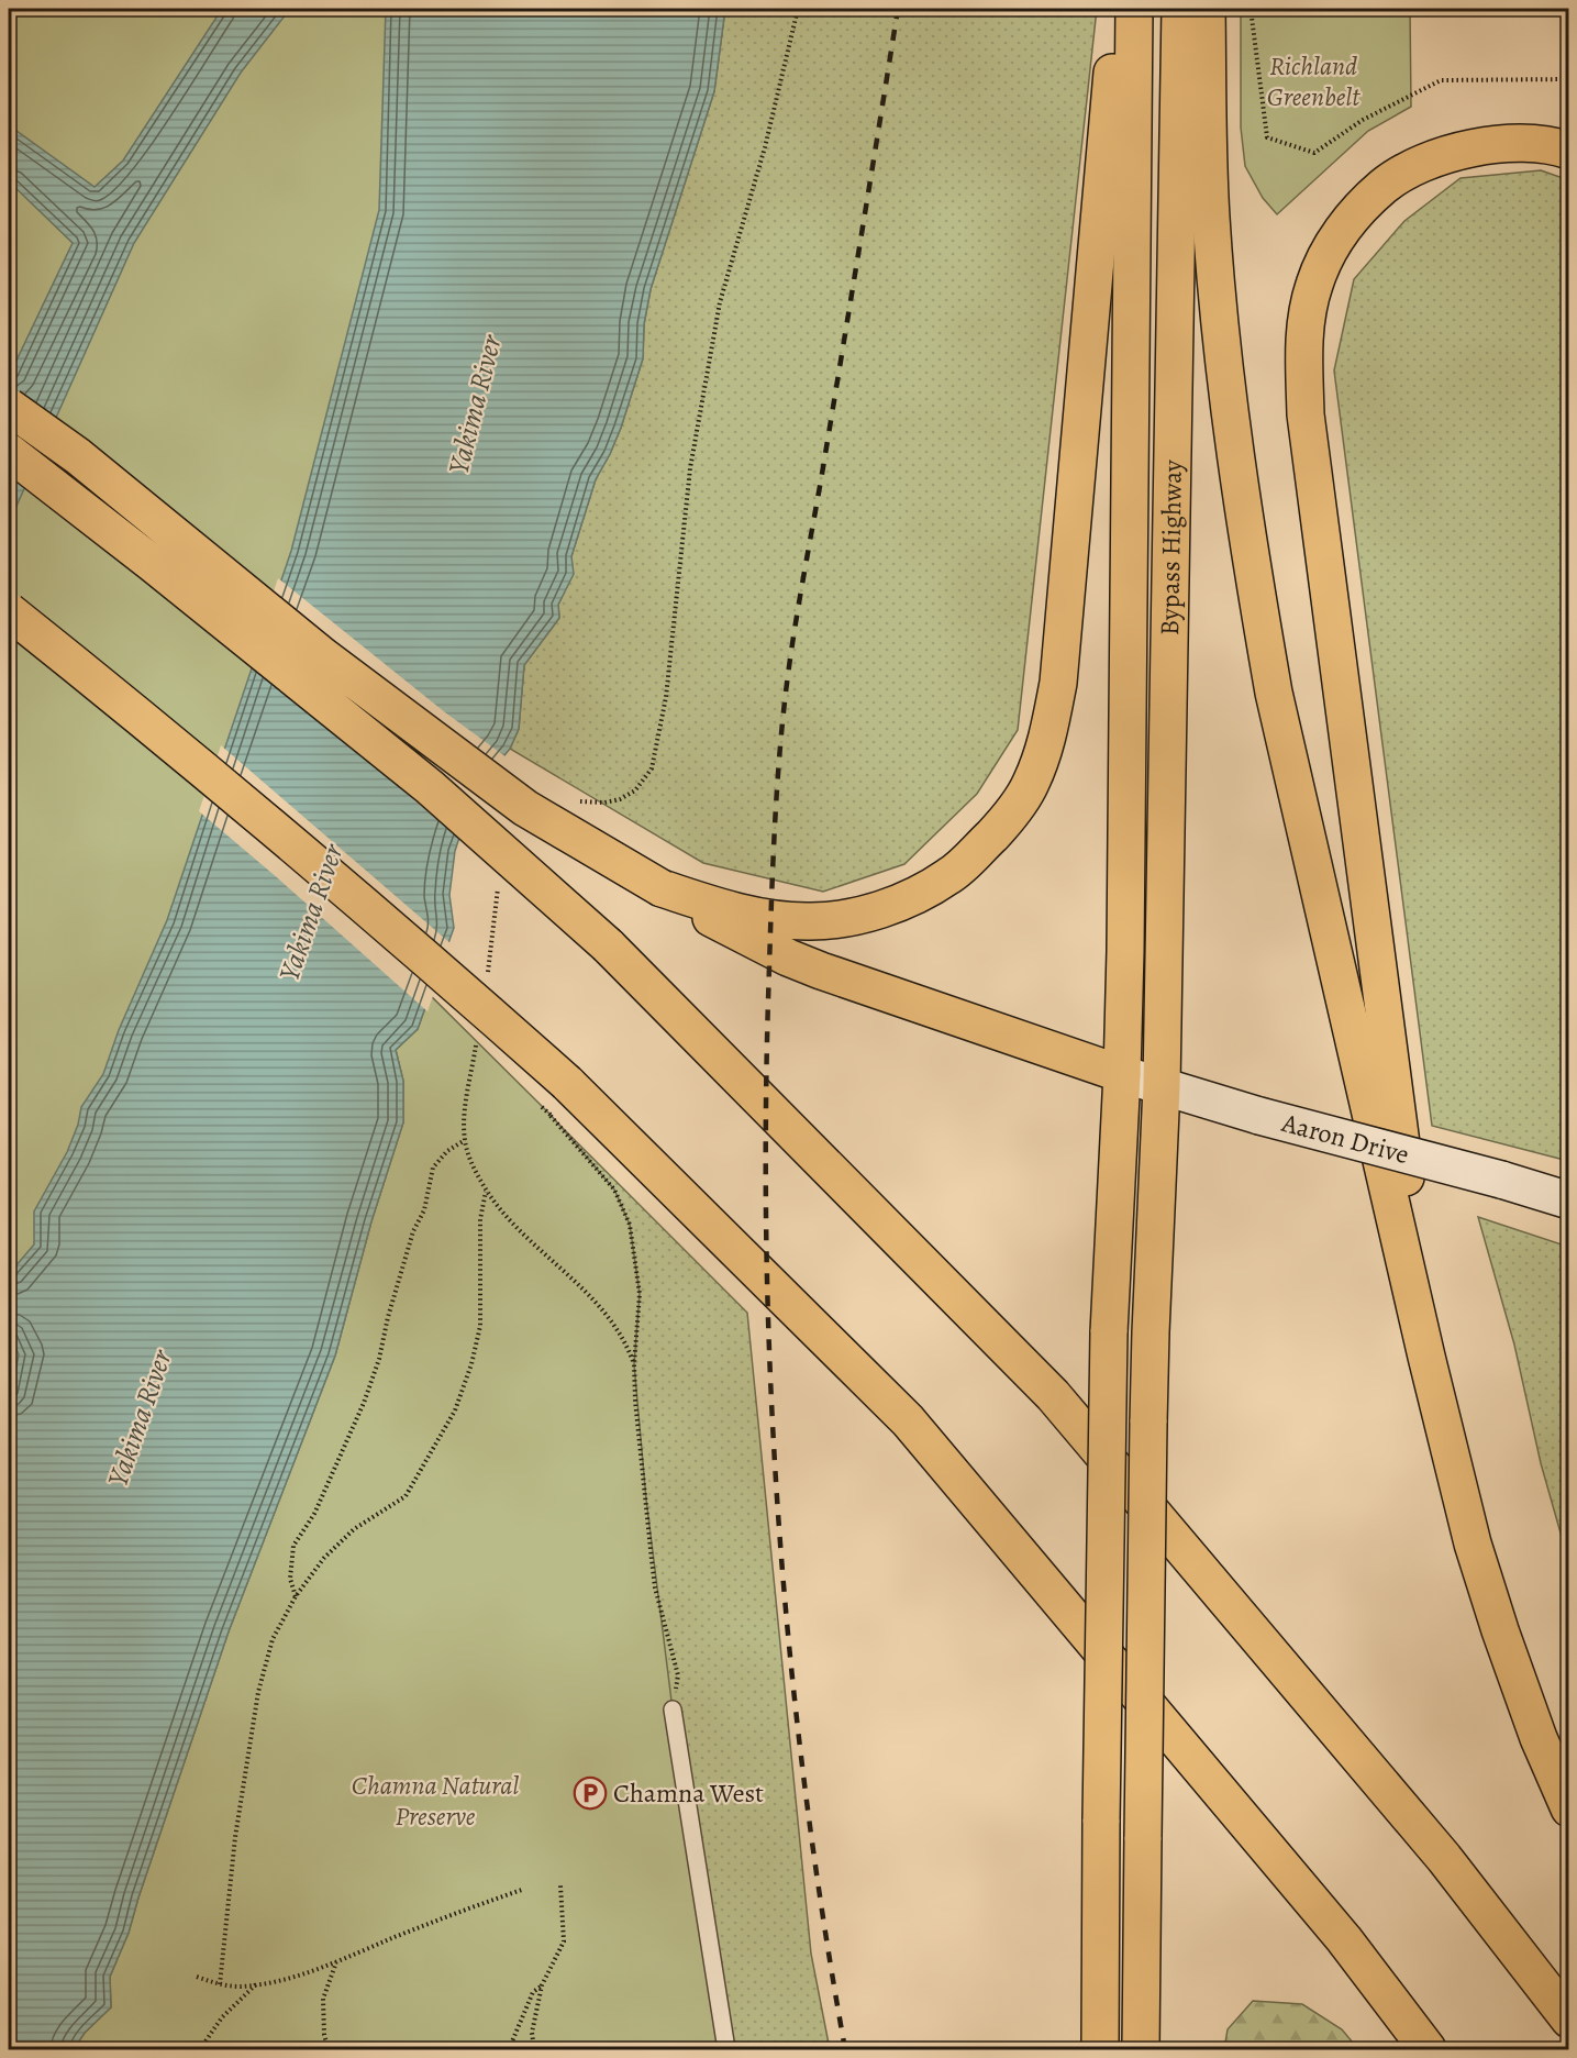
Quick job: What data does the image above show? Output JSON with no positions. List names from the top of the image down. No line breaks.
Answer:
{"streets":{"highway":["Bypass Highway"],"main road":["Aaron Drive"]},"crossings":[["Bypass Highway","Aaron Drive"]],"water":["Yakima River"],"parks":["Richland Greenbelt","Chamna Natural Preserve"],"places":{"parking":["Chamna West"]}}
